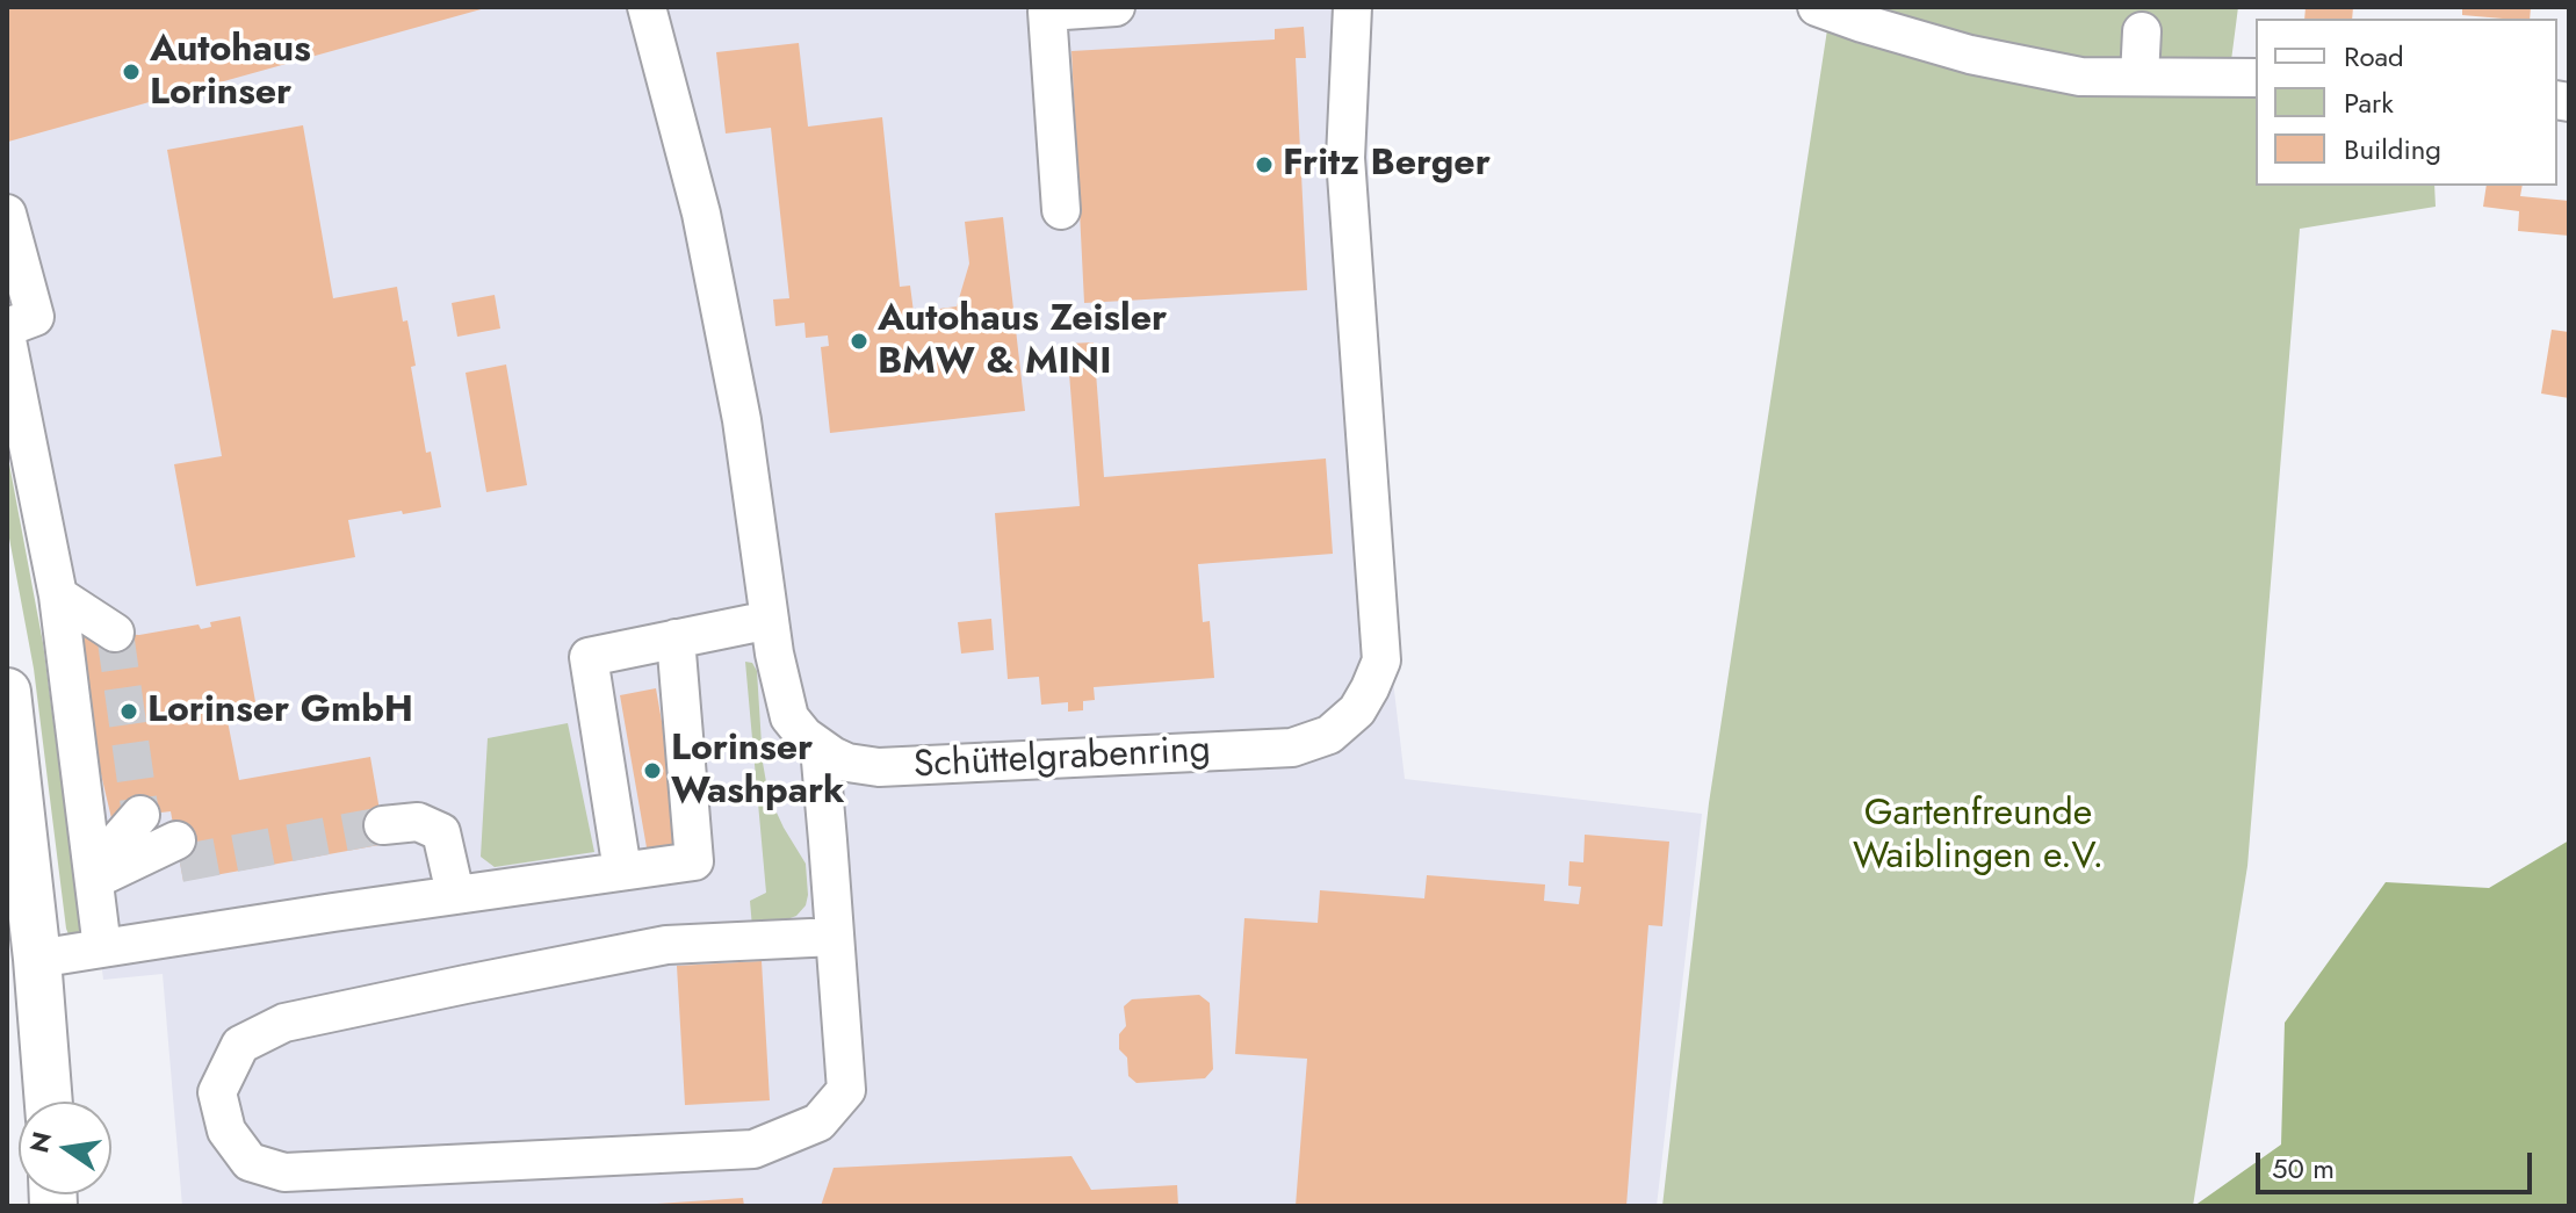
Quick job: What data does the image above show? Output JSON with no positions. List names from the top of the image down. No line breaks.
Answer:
{"streets":{"street":["Schüttelgrabenring"]},"parks":["Gartenfreunde Waiblingen e.V."],"places":["Autohaus Lorinser","Fritz Berger","Autohaus Zeisler BMW & MINI","Lorinser GmbH","Lorinser Washpark"],"legend":["Road","Park","Building"],"scale_bar":"50 m","north":"left"}
